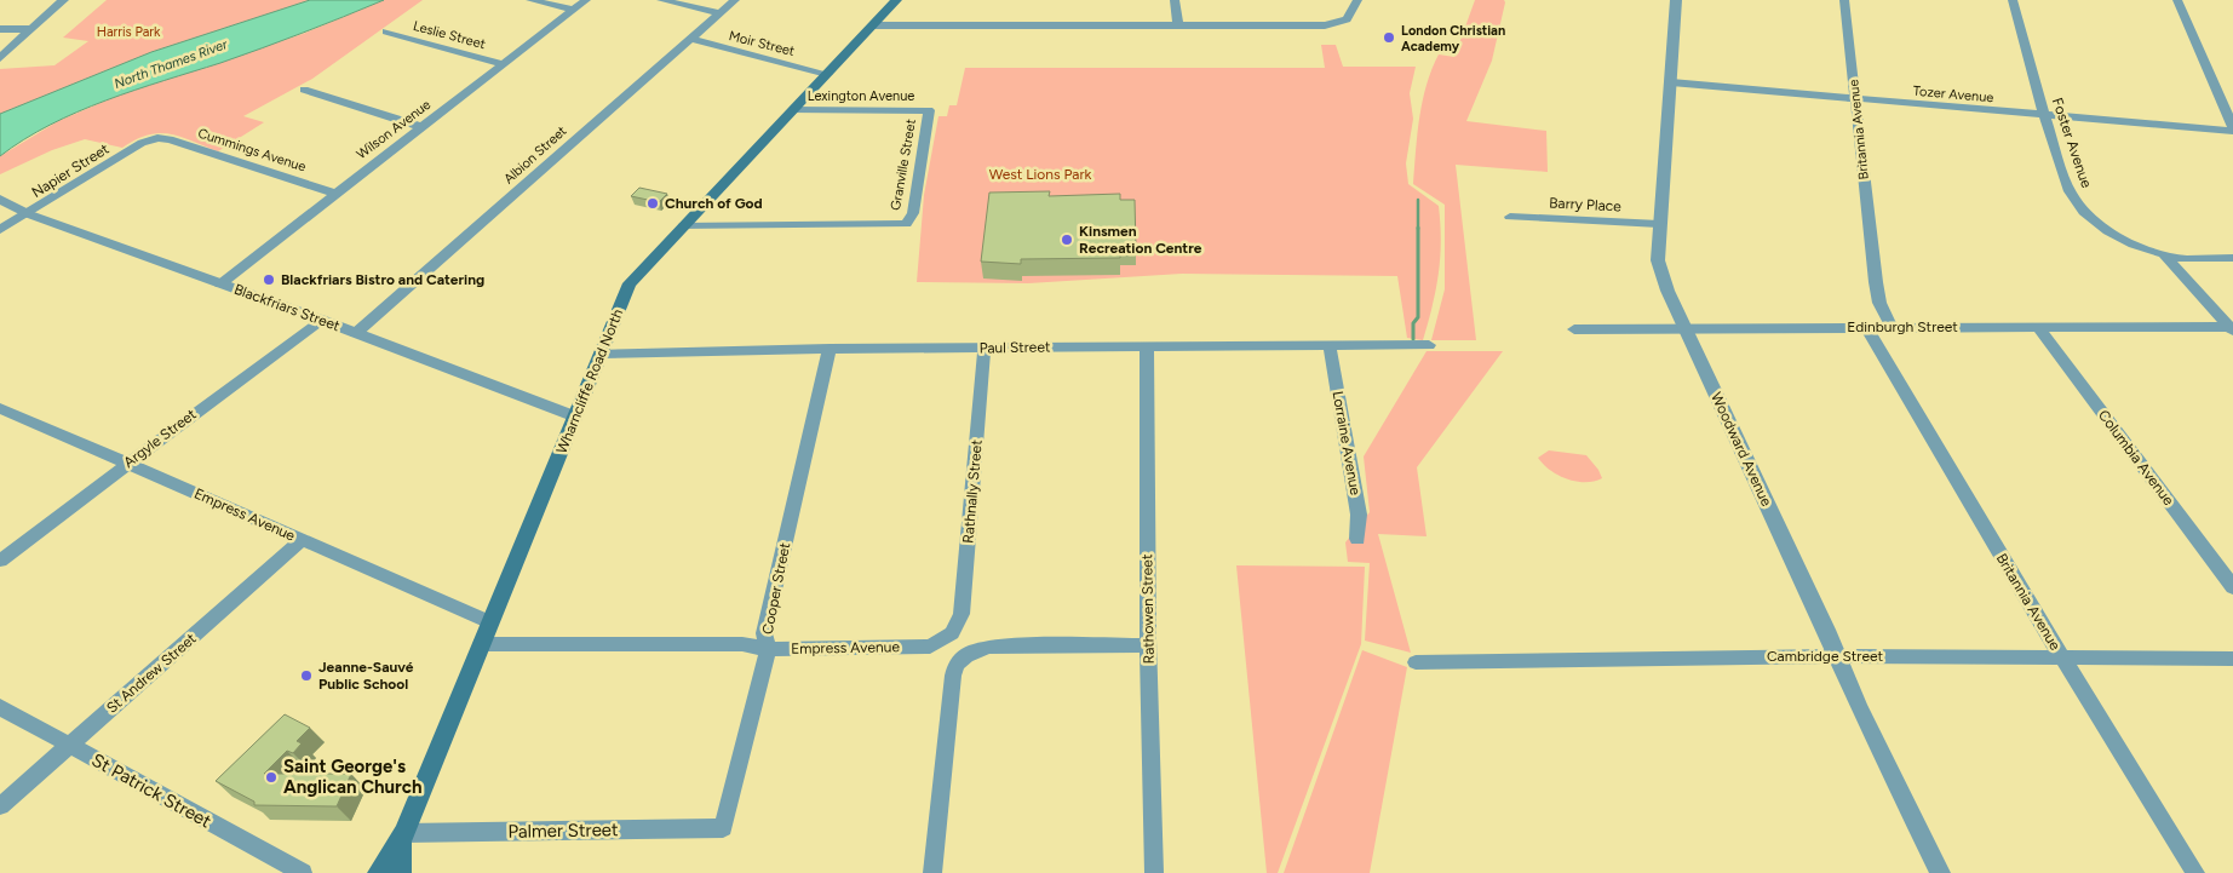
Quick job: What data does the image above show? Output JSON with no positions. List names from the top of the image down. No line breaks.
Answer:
{"streets":{"main road":["Wharncliffe Road North"],"street":["Leslie Street","Moir Street","Tozer Avenue","Lexington Avenue","Wilson Avenue","Britannia Avenue","Foster Avenue","Cummings Avenue","Albion Street","Granville Street","Napier Street","Barry Place","Blackfriars Street","Edinburgh Street","Paul Street","Argyle Street","Lorraine Avenue","Woodward Avenue","Columbia Avenue","Rathnally Street","Empress Avenue","Cooper Street","Rathowen Street","Cambridge Street","St Andrew Street","St Patrick Street","Palmer Street"]},"crossings":[["Leslie Street","Wilson Avenue"],["Moir Street","Albion Street"],["Moir Street","Wharncliffe Road North"],["Tozer Avenue","Britannia Avenue"],["Tozer Avenue","Foster Avenue"],["Tozer Avenue","Woodward Avenue"],["Lexington Avenue","Granville Street"],["Lexington Avenue","Wharncliffe Road North"],["Wilson Avenue","Cummings Avenue"],["Wilson Avenue","Blackfriars Street"],["Britannia Avenue","Edinburgh Street"],["Britannia Avenue","Cambridge Street"],["Cummings Avenue","Napier Street"],["Albion Street","Blackfriars Street"],["Granville Street","Wharncliffe Road North"],["Napier Street","Blackfriars Street"],["Barry Place","Woodward Avenue"],["Blackfriars Street","Wharncliffe Road North"],["Blackfriars Street","Argyle Street"],["Edinburgh Street","Woodward Avenue"],["Edinburgh Street","Columbia Avenue"],["Paul Street","Wharncliffe Road North"],["Paul Street","Lorraine Avenue"],["Paul Street","Rathnally Street"],["Paul Street","Cooper Street"],["Paul Street","Rathowen Street"],["Wharncliffe Road North","Empress Avenue"],["Wharncliffe Road North","Palmer Street"],["Argyle Street","Empress Avenue"],["Woodward Avenue","Cambridge Street"],["Rathnally Street","Empress Avenue"],["Empress Avenue","Cooper Street"],["Empress Avenue","St Andrew Street"],["Cooper Street","Palmer Street"],["St Andrew Street","St Patrick Street"]],"water":["North Thames River"],"parks":["Harris Park","West Lions Park"],"places":["London Christian Academy","Church of God","Kinsmen Recreation Centre","Blackfriars Bistro and Catering","Jeanne-Sauvé Public School","Saint George's Anglican Church"]}
